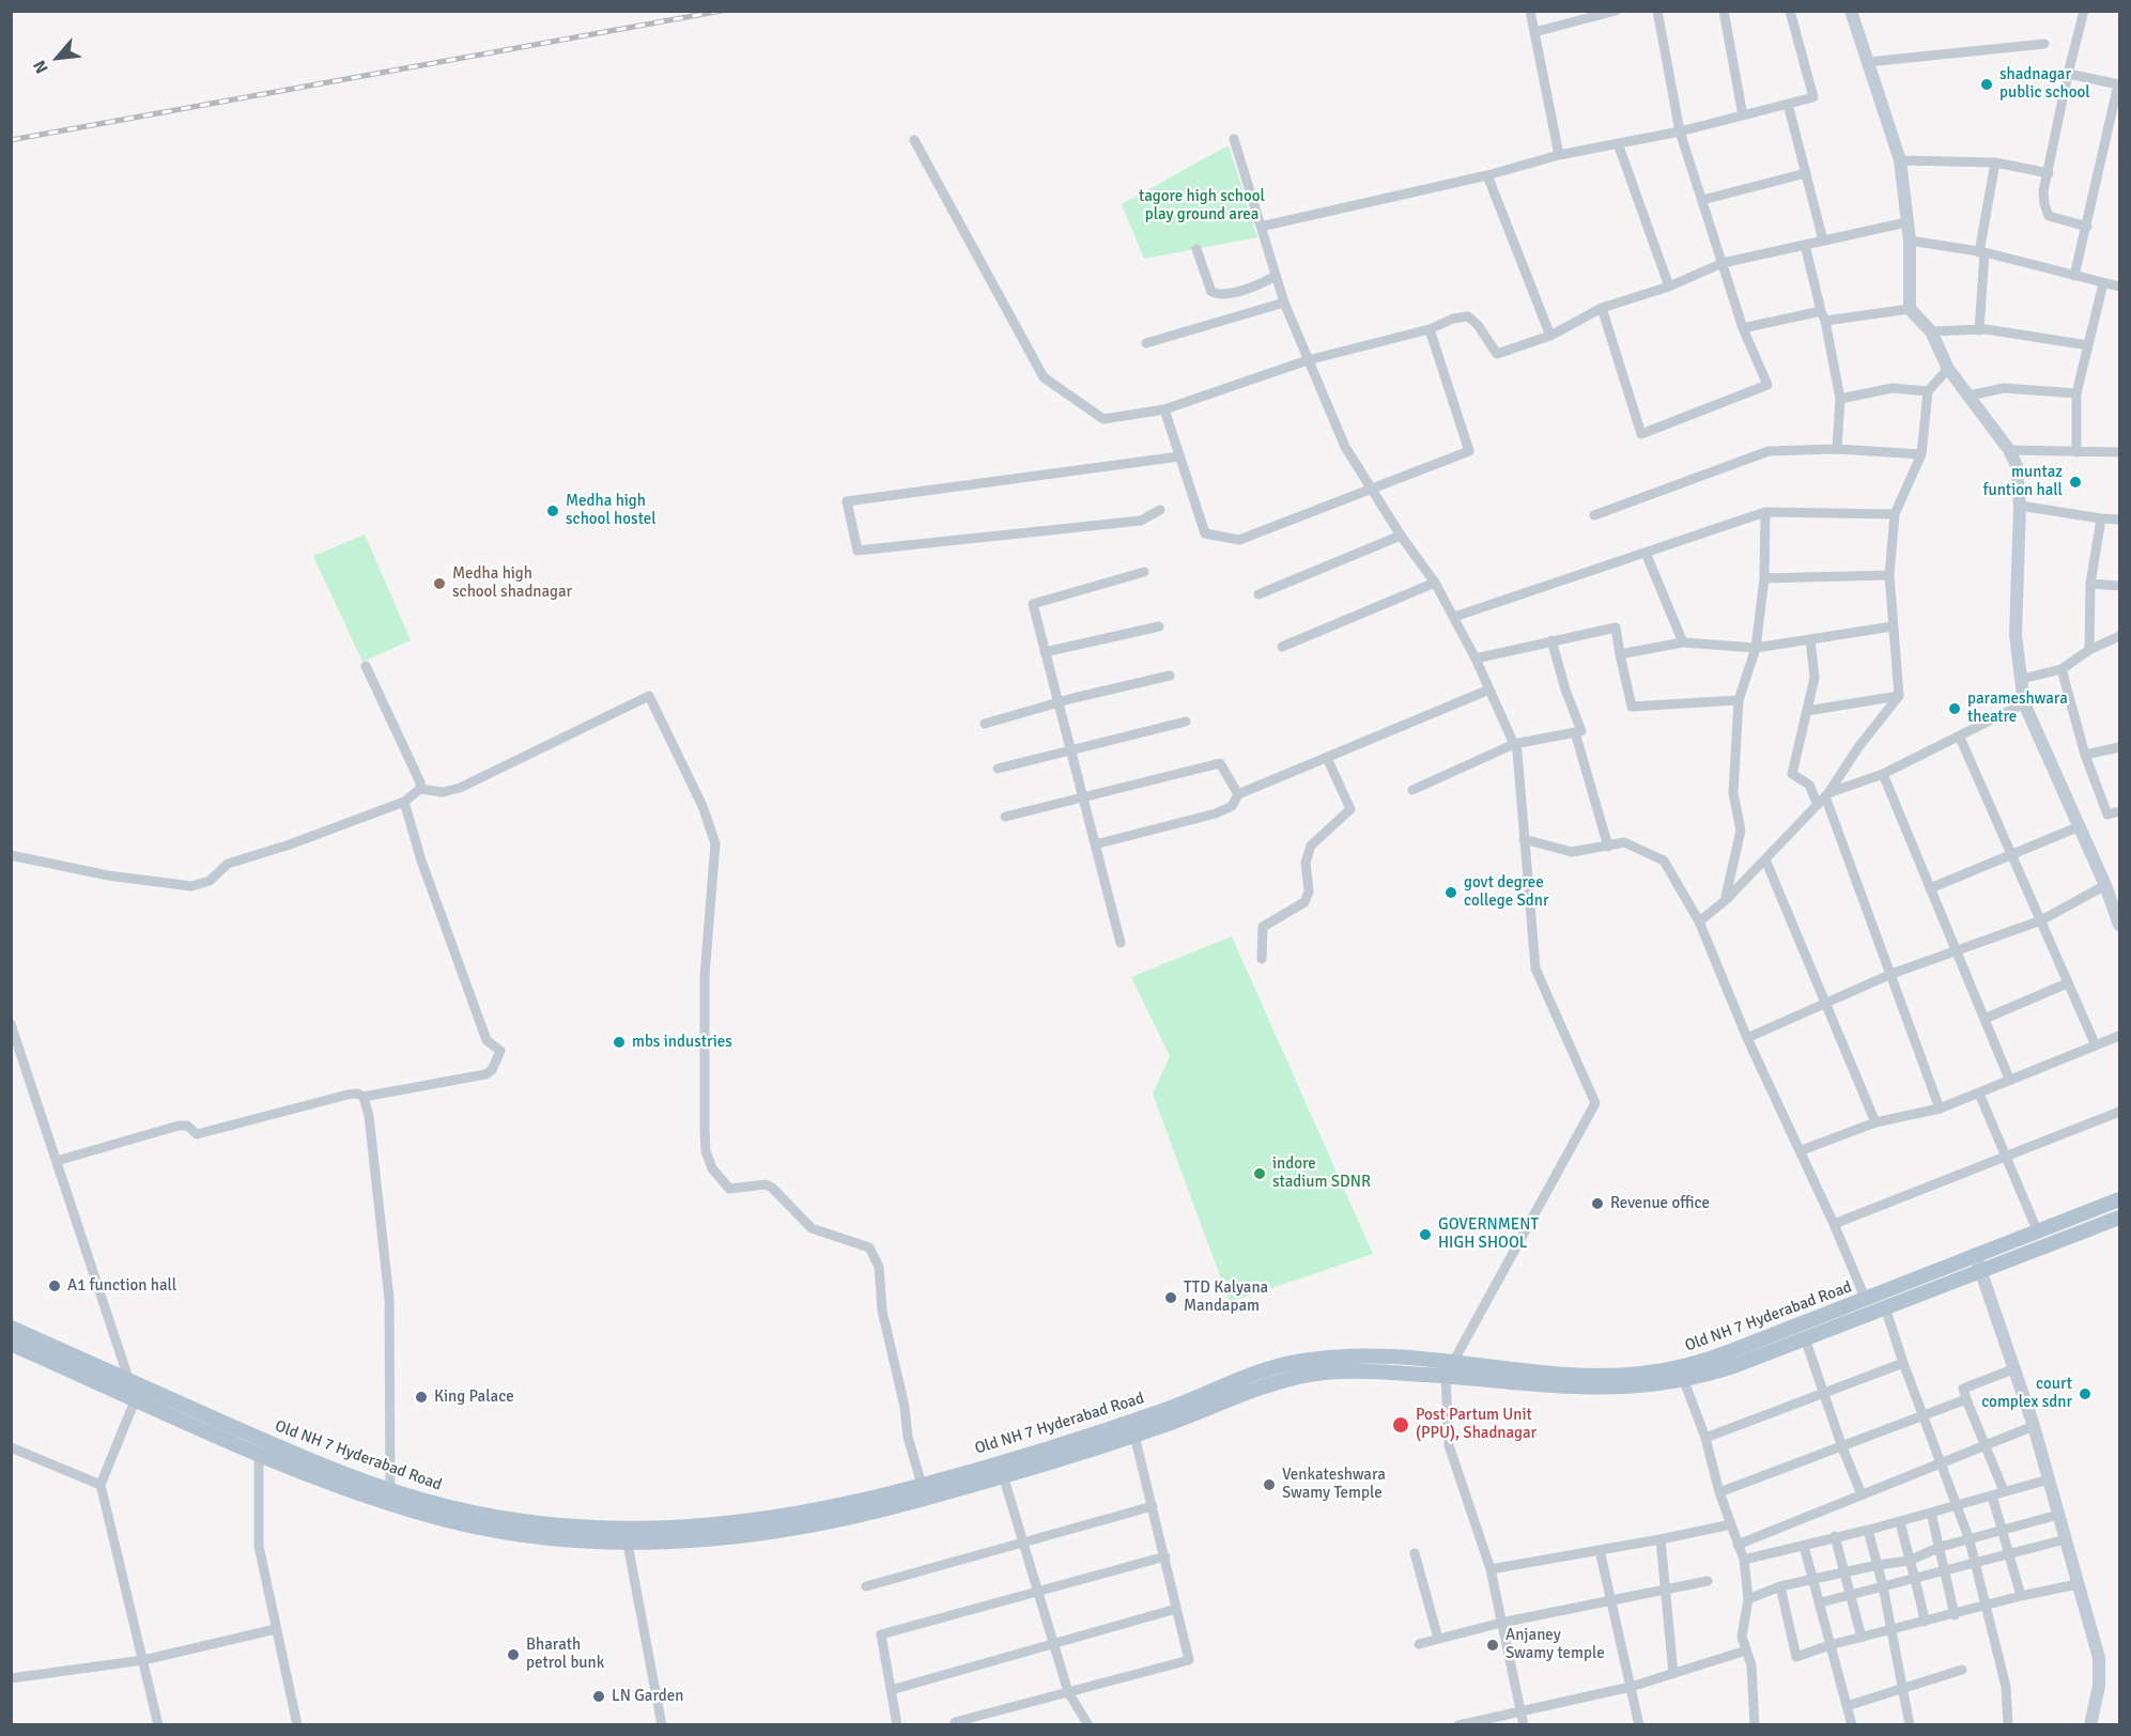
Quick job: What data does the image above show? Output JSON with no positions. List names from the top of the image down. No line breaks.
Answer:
{"streets":{"main road":["Old NH 7 Hyderabad Road"]},"parks":["tagore high school play ground area"],"places":["shadnagar public school","muntaz funtion hall","Medha high school hostel","Medha high school shadnagar","parameshwara theatre","govt degree college Sdnr","mbs industries","indore stadium SDNR","Revenue office","GOVERNMENT HIGH SHOOL","A1 function hall","TTD Kalyana Mandapam","court complex sdnr","King Palace","Post Partum Unit (PPU), Shadnagar","Venkateshwara Swamy Temple","Anjaney Swamy temple","Bharath petrol bunk","LN Garden"],"north":"bottom left"}
